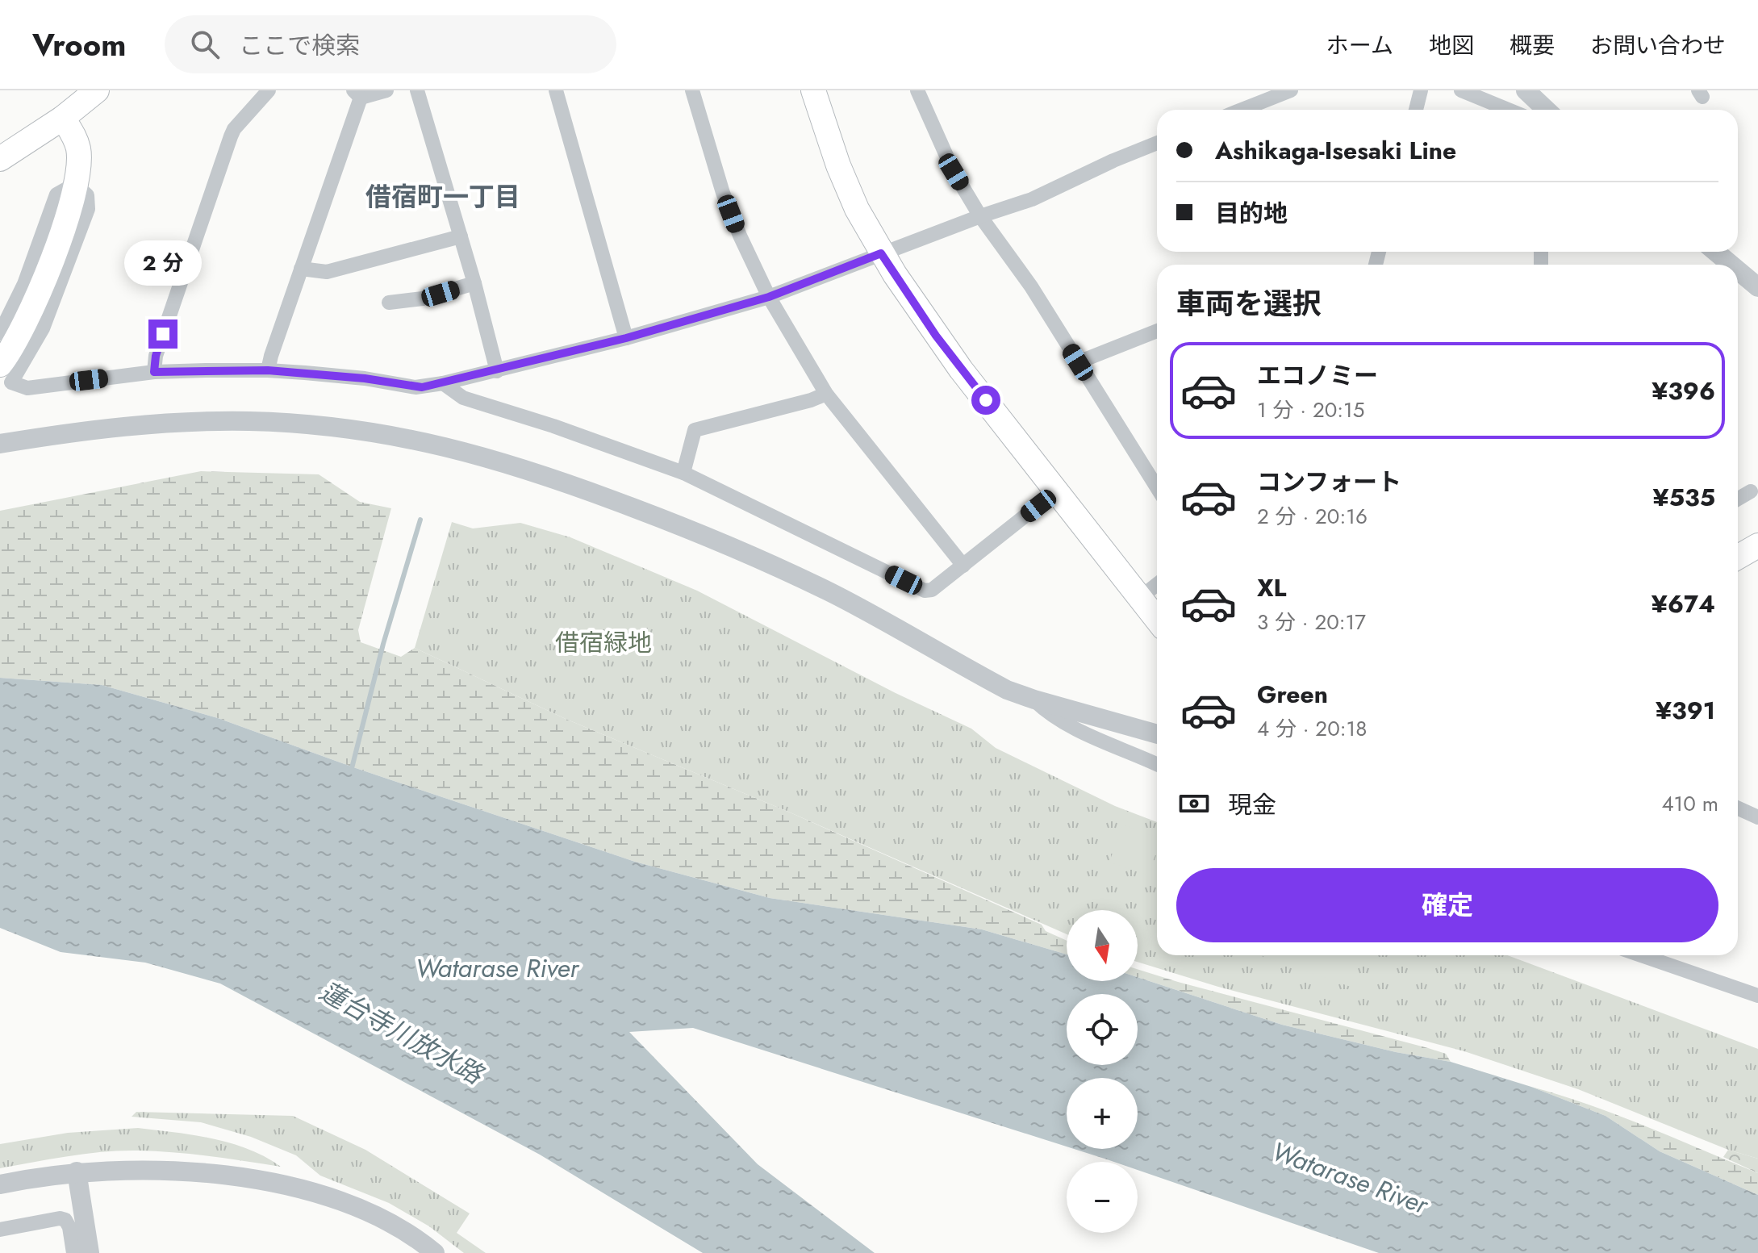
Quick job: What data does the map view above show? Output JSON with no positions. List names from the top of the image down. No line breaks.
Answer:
{"districts":["借宿町一丁目"],"water":["Watarase River","蓮台寺川放水路"],"parks":["借宿緑地"],"north":"bottom","page":{"header":"Vroom","search":"ここで検索","nav":["ホーム","地図","概要","お問い合わせ"],"banner":["Ashikaga-Isesaki Line","目的地"],"bubble":"2 分","heading":"車両を選択","list":[{"name":"エコノミー","note":"1 分 · 20:15","value":"¥396"},{"name":"コンフォート","note":"2 分 · 20:16","value":"¥535"},{"name":"XL","note":"3 分 · 20:17","value":"¥674"},{"name":"Green","note":"4 分 · 20:18","value":"¥391"}],"pay":["現金","410 m"],"buttons":"確定","map_buttons":["+","−"]}}
